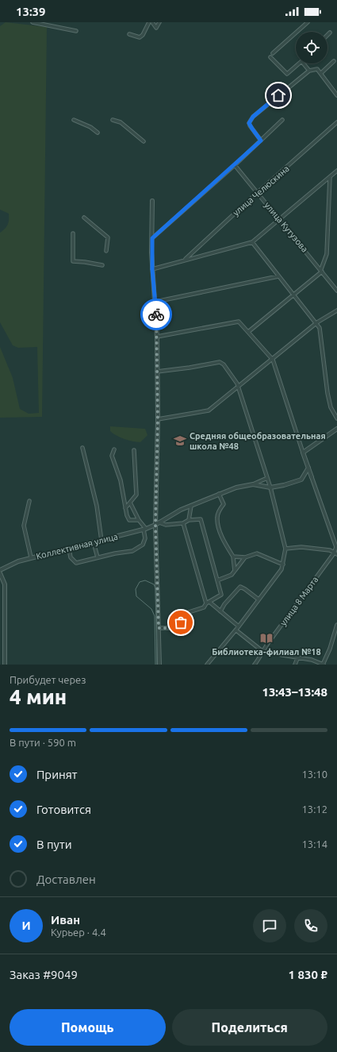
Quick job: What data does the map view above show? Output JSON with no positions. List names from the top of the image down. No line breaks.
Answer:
{"streets":{"street":["улица Челюскина","улица Кутузова","Коллективная улица","улица 8 Марта"]},"crossings":[["улица Челюскина","улица Кутузова"]],"places":{"school or university":["Средняя общеобразовательная школа №48"],"library":["Библиотека-филиал №18"]},"page":{"status":"13:39","heading":["4 мин","Прибудет через","13:43–13:48"],"panel":["Иван","Курьер · 4.4","Заказ #9049","1 830 ₽"],"bar":"В пути · 590 m","list":[["Принят","13:10"],["Готовится","13:12"],["В пути","13:14"],"Доставлен"],"round":"И","buttons":["Помощь","Поделиться"]}}
